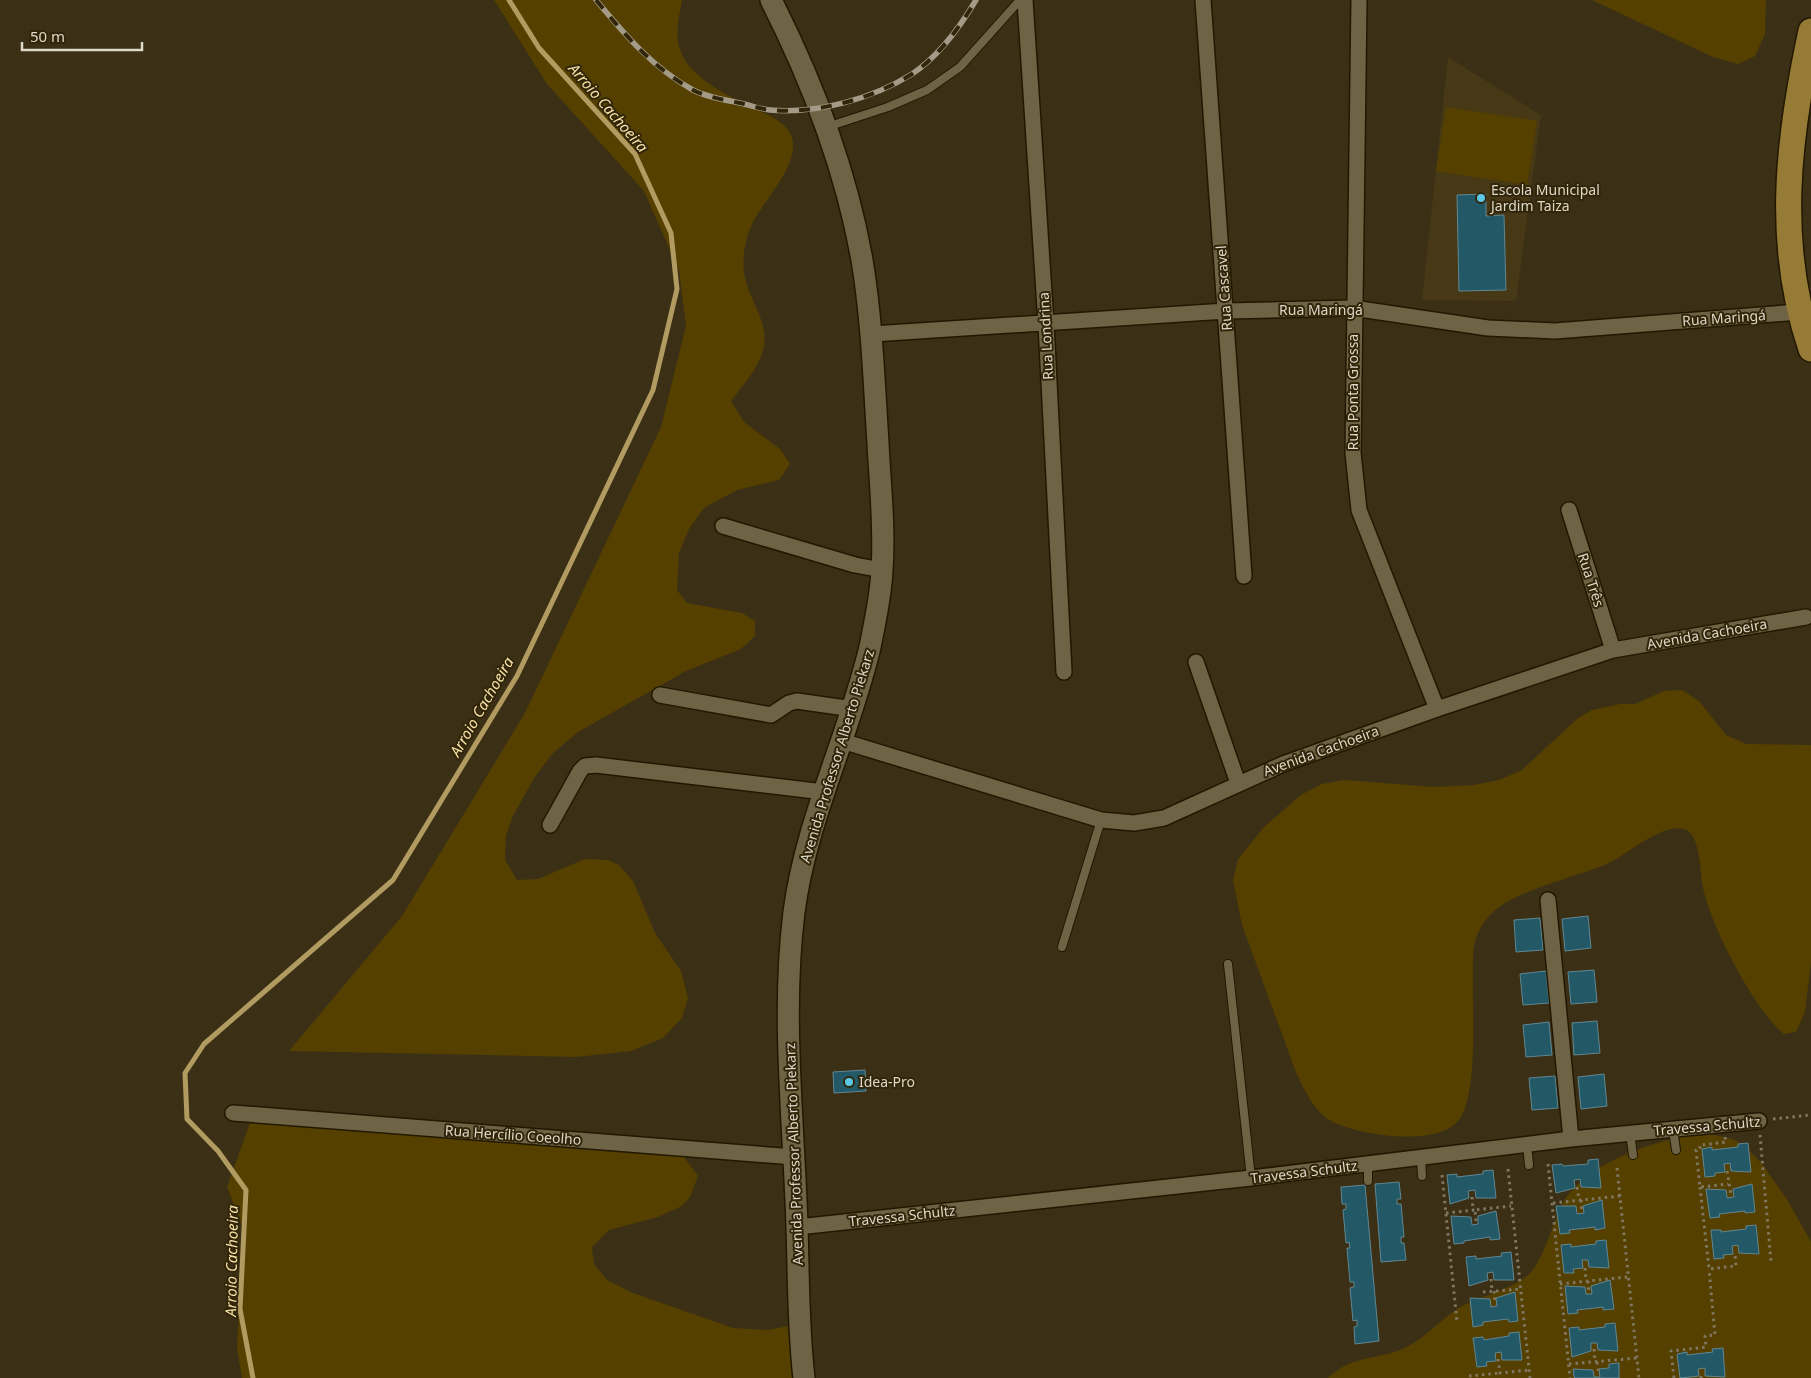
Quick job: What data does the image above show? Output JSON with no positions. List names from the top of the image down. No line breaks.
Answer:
{"streets":{"main road":["Avenida Professor Alberto Piekarz"],"street":["Rua Cascavel","Rua Maringá","Rua Londrina","Rua Ponta Grossa","Rua Três","Avenida Cachoeira","Travessa Schultz","Rua Hercílio Coeolho"]},"crossings":[["Rua Cascavel","Rua Maringá"],["Rua Maringá","Rua Londrina"],["Rua Maringá","Rua Ponta Grossa"],["Rua Maringá","Avenida Professor Alberto Piekarz"],["Rua Ponta Grossa","Avenida Cachoeira"],["Rua Três","Avenida Cachoeira"],["Avenida Cachoeira","Avenida Professor Alberto Piekarz"],["Avenida Professor Alberto Piekarz","Travessa Schultz"],["Avenida Professor Alberto Piekarz","Rua Hercílio Coeolho"]],"water":["Arroio Cachoeira"],"places":["Escola Municipal Jardim Taiza","Idea-Pro"],"scale_bar":"50 m"}
